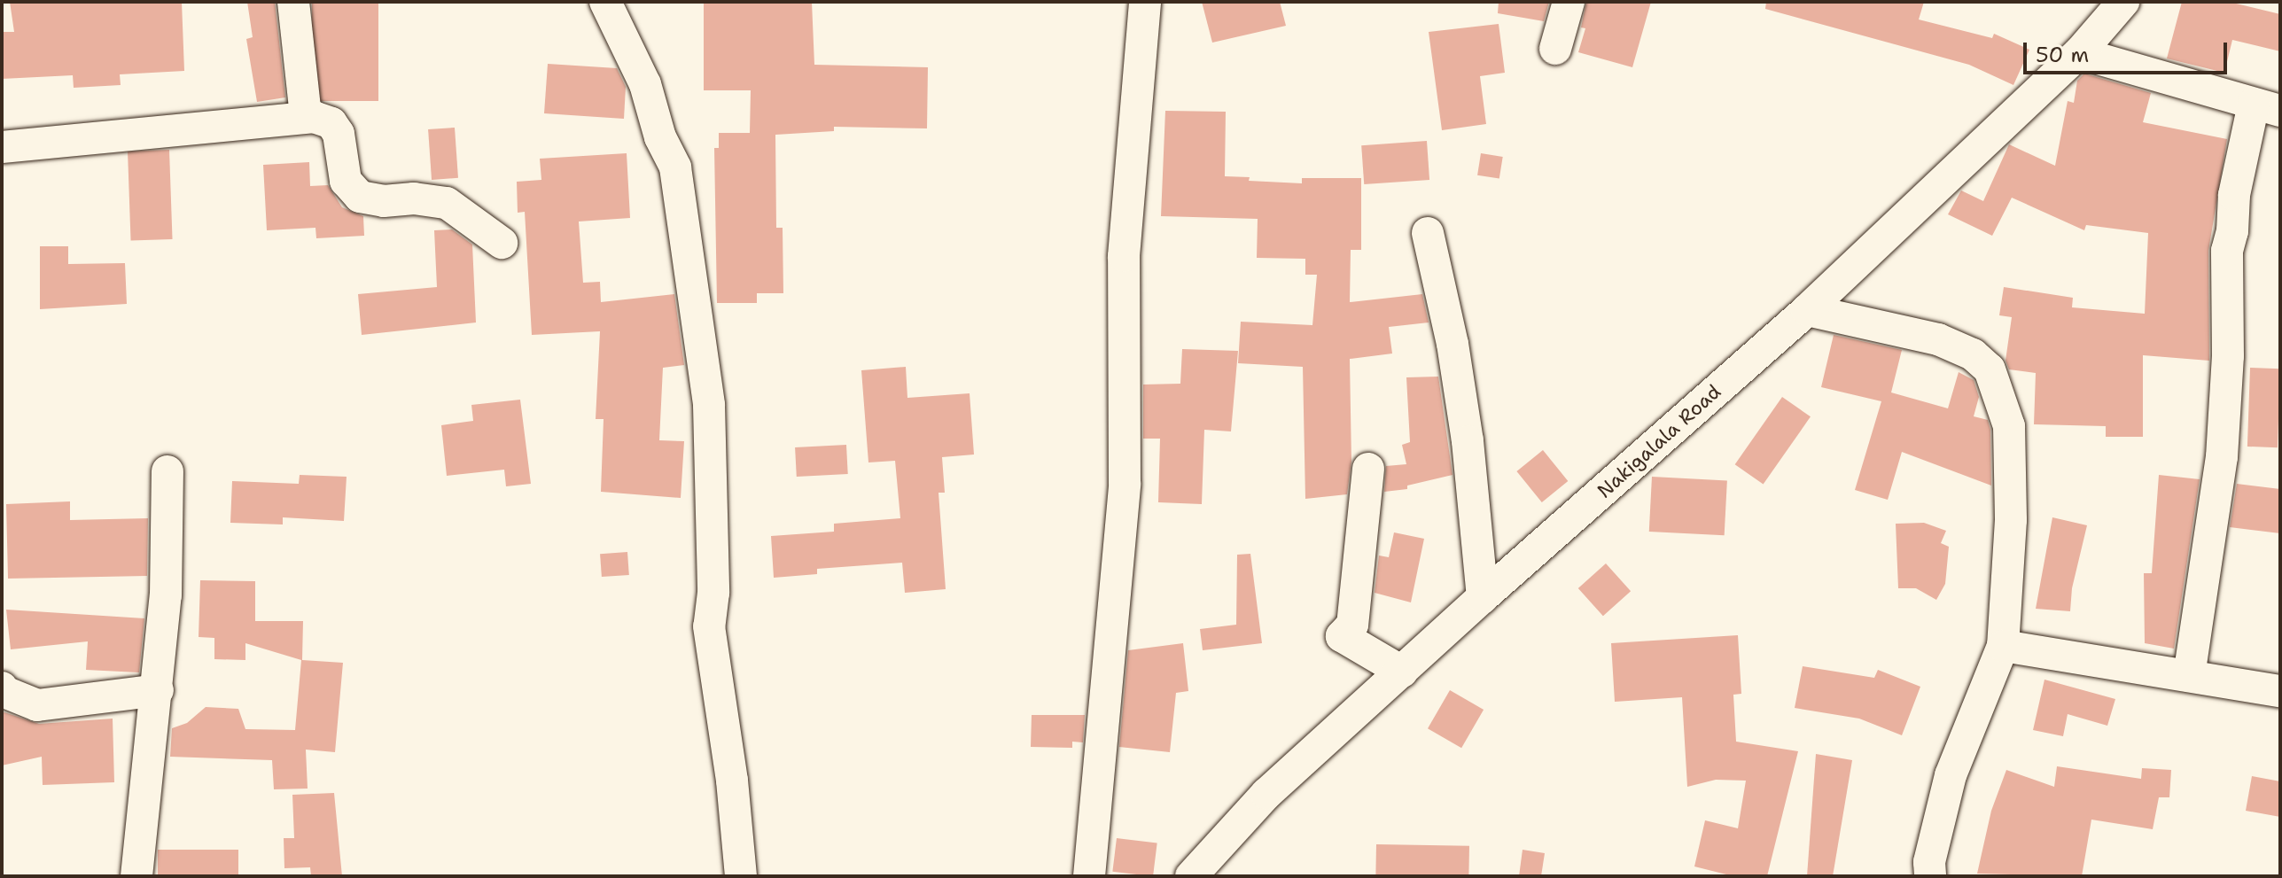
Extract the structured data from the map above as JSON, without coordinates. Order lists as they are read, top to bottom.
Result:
{
  "streets": {
    "street": ["Nakigalala Road"]
  },
  "scale_bar": "50 m"
}
